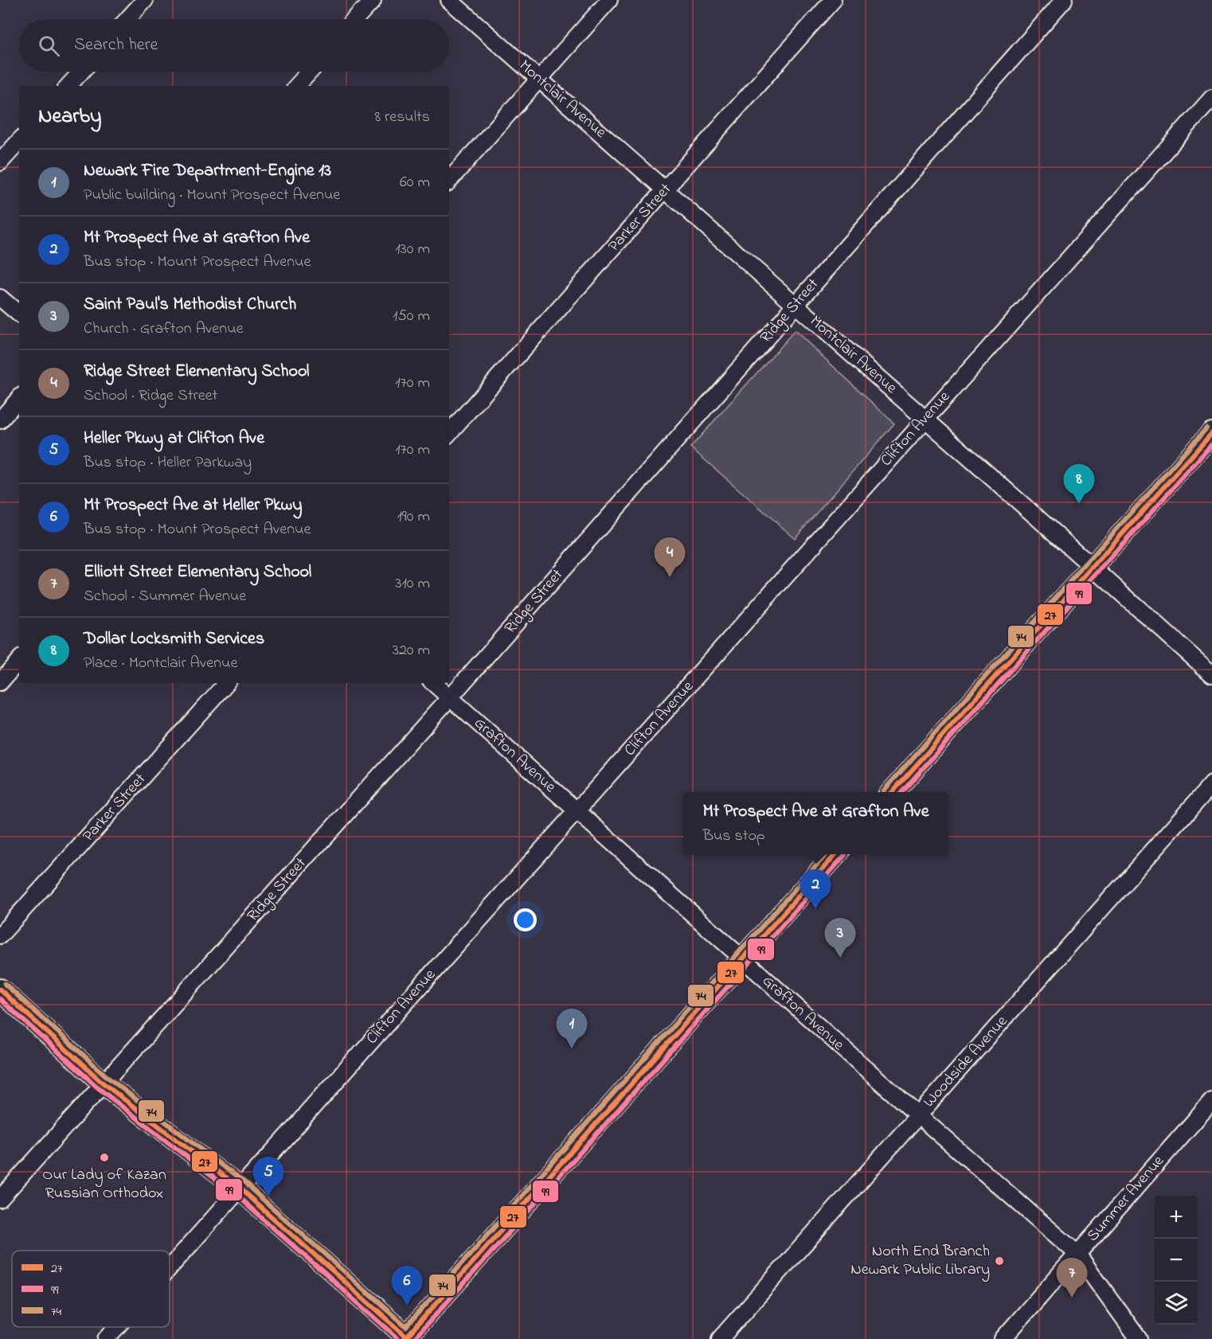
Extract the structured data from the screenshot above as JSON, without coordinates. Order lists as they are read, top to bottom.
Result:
{
  "streets": {
    "street": [
      "Montclair Avenue",
      "Parker Street",
      "Ridge Street",
      "Clifton Avenue",
      "Grafton Avenue",
      "Woodside Avenue",
      "Summer Avenue"
    ]
  },
  "crossings": [
    ["Montclair Avenue", "Parker Street"],
    ["Montclair Avenue", "Ridge Street"],
    ["Montclair Avenue", "Clifton Avenue"],
    ["Ridge Street", "Grafton Avenue"],
    ["Clifton Avenue", "Grafton Avenue"],
    ["Grafton Avenue", "Woodside Avenue"],
    ["Grafton Avenue", "Summer Avenue"]
  ],
  "places": ["Our Lady of Kazan Russian Orthodox", "North End Branch Newark Public Library"],
  "lines": ["transit line 74", "transit line 27", "transit line 99"],
  "legend": ["27", "99", "74"],
  "page": {
    "search": "Search here",
    "heading": ["Nearby", "8 results"],
    "list": [
      {
        "mark": "1",
        "name": "Newark Fire Department-Engine 13",
        "note": "Public building · Mount Prospect Avenue",
        "value": "60 m"
      },
      {
        "mark": "2",
        "name": "Mt Prospect Ave at Grafton Ave",
        "note": "Bus stop · Mount Prospect Avenue",
        "value": "130 m"
      },
      {
        "mark": "3",
        "name": "Saint Paul's Methodist Church",
        "note": "Church · Grafton Avenue",
        "value": "150 m"
      },
      {
        "mark": "4",
        "name": "Ridge Street Elementary School",
        "note": "School · Ridge Street",
        "value": "170 m"
      },
      {
        "mark": "5",
        "name": "Heller Pkwy at Clifton Ave",
        "note": "Bus stop · Heller Parkway",
        "value": "170 m"
      },
      {
        "mark": "6",
        "name": "Mt Prospect Ave at Heller Pkwy",
        "note": "Bus stop · Mount Prospect Avenue",
        "value": "190 m"
      },
      {
        "mark": "7",
        "name": "Elliott Street Elementary School",
        "note": "School · Summer Avenue",
        "value": "310 m"
      },
      {
        "mark": "8",
        "name": "Dollar Locksmith Services",
        "note": "Place · Montclair Avenue",
        "value": "320 m"
      }
    ],
    "pins": [
      "8",
      "4",
      "2",
      "3",
      "1",
      "5",
      "7",
      "6"
    ],
    "popup": ["Mt Prospect Ave at Grafton Ave", "Bus stop"],
    "map_buttons": ["+", "−"]
  }
}
